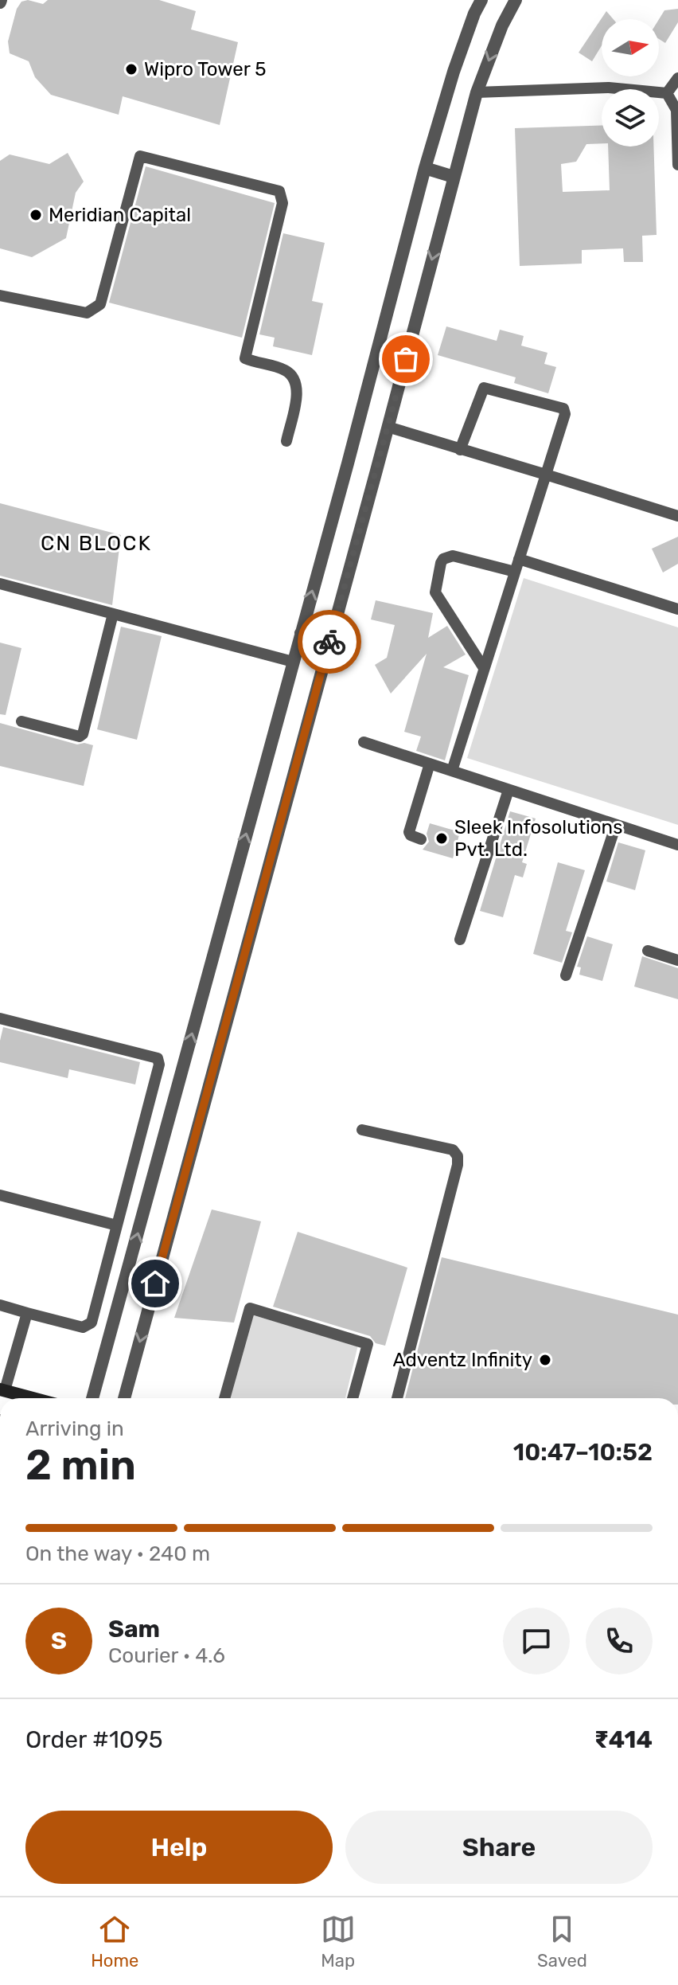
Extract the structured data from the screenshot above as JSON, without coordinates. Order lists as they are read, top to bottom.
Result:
{
  "districts": ["CN BLOCK"],
  "places": [
    "Wipro Tower 5",
    "Meridian Capital",
    "Sleek Infosolutions Pvt. Ltd.",
    "Adventz Infinity"
  ],
  "north": "right",
  "page": {
    "heading": ["2 min", "Arriving in", "10:47–10:52"],
    "panel": [
      "Sam",
      "Courier · 4.6",
      "Order #1095",
      "₹414"
    ],
    "bar": "On the way · 240 m",
    "round": "S",
    "buttons": ["Help", "Share"],
    "tabs": ["Home", "Map", "Saved"]
  }
}
